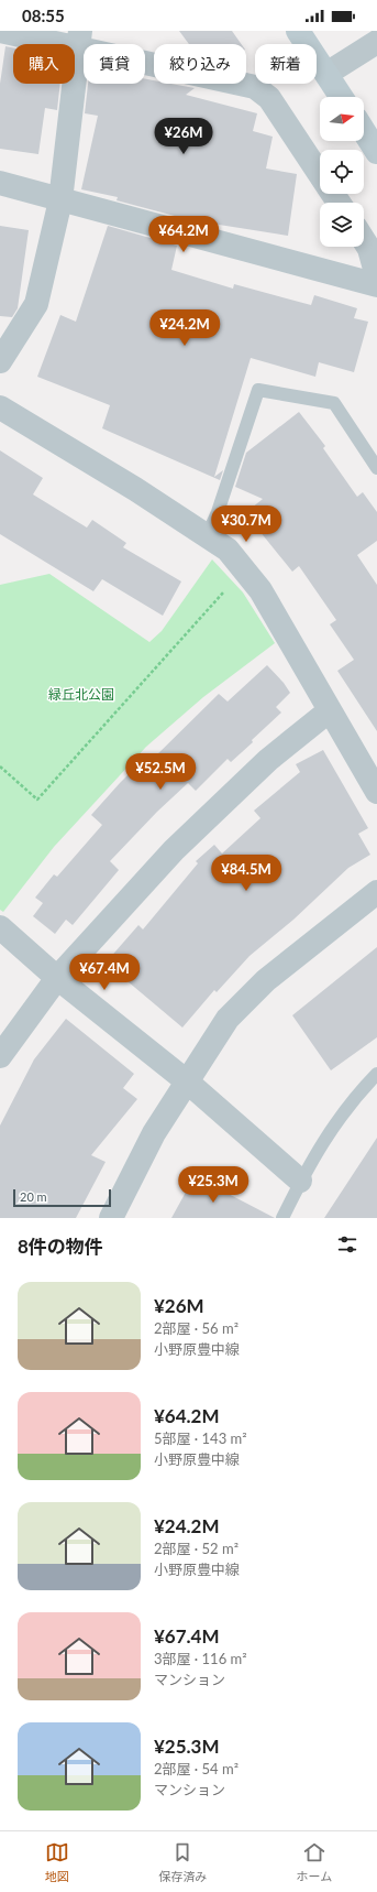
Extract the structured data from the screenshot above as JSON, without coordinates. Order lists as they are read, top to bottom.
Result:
{
  "parks": ["緑丘北公園"],
  "scale_bar": "20 m",
  "north": "right",
  "page": {
    "status": "08:55",
    "chip": [
      "購入",
      "賃貸",
      "絞り込み",
      "新着"
    ],
    "price": [
      "¥26M",
      "¥64.2M",
      "¥24.2M",
      "¥30.7M",
      "¥52.5M",
      "¥84.5M",
      "¥67.4M",
      "¥25.3M"
    ],
    "scale": "20 m",
    "heading": "8件の物件",
    "list": [
      {
        "name": "¥26M",
        "note": "2部屋 · 56 m² · 小野原豊中線"
      },
      {
        "name": "¥64.2M",
        "note": "5部屋 · 143 m² · 小野原豊中線"
      },
      {
        "name": "¥24.2M",
        "note": "2部屋 · 52 m² · 小野原豊中線"
      },
      {
        "name": "¥67.4M",
        "note": "3部屋 · 116 m² · マンション"
      },
      {
        "name": "¥25.3M",
        "note": "2部屋 · 54 m² · マンション"
      }
    ],
    "tabs": ["地図", "保存済み", "ホーム"]
  }
}
